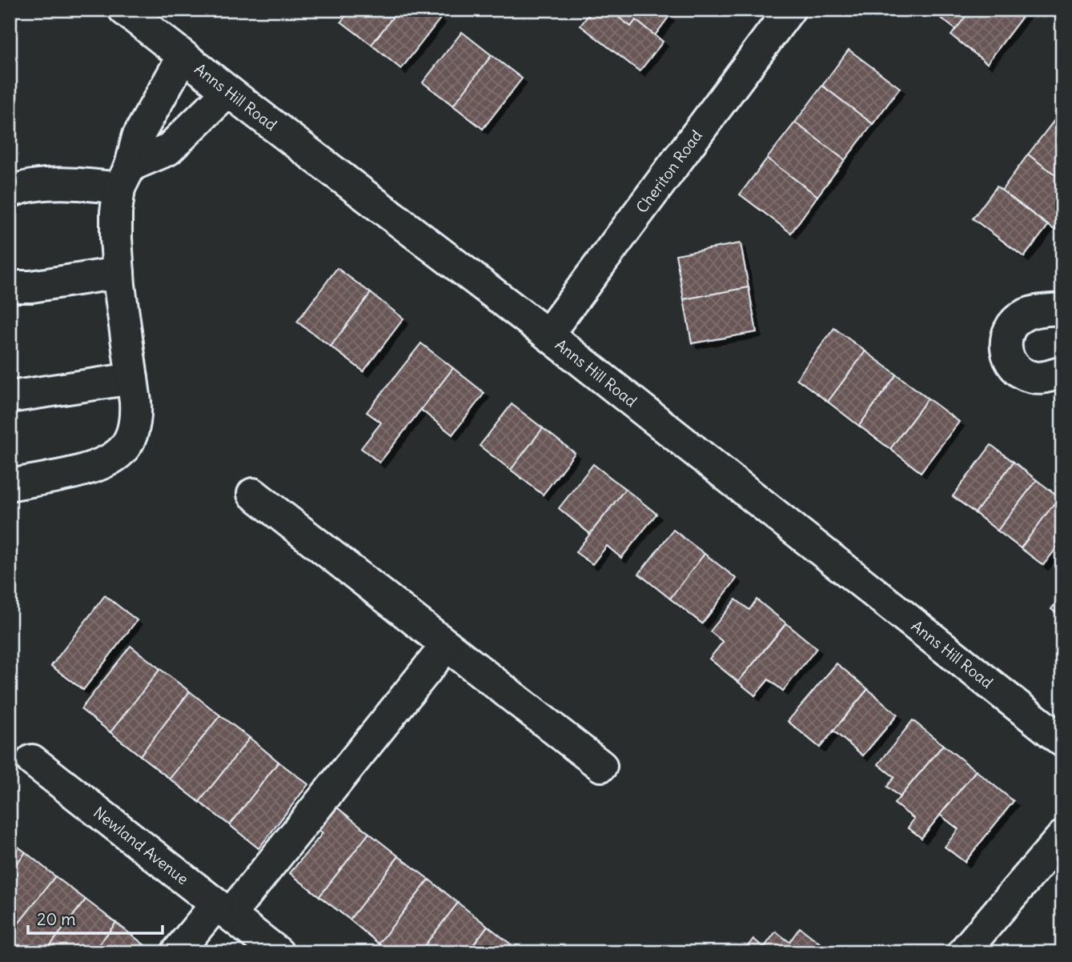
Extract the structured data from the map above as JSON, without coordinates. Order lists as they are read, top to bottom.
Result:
{
  "streets": {
    "street": ["Anns Hill Road", "Cheriton Road", "Newland Avenue"]
  },
  "crossings": [
    ["Anns Hill Road", "Cheriton Road"]
  ],
  "scale_bar": "20 m"
}
